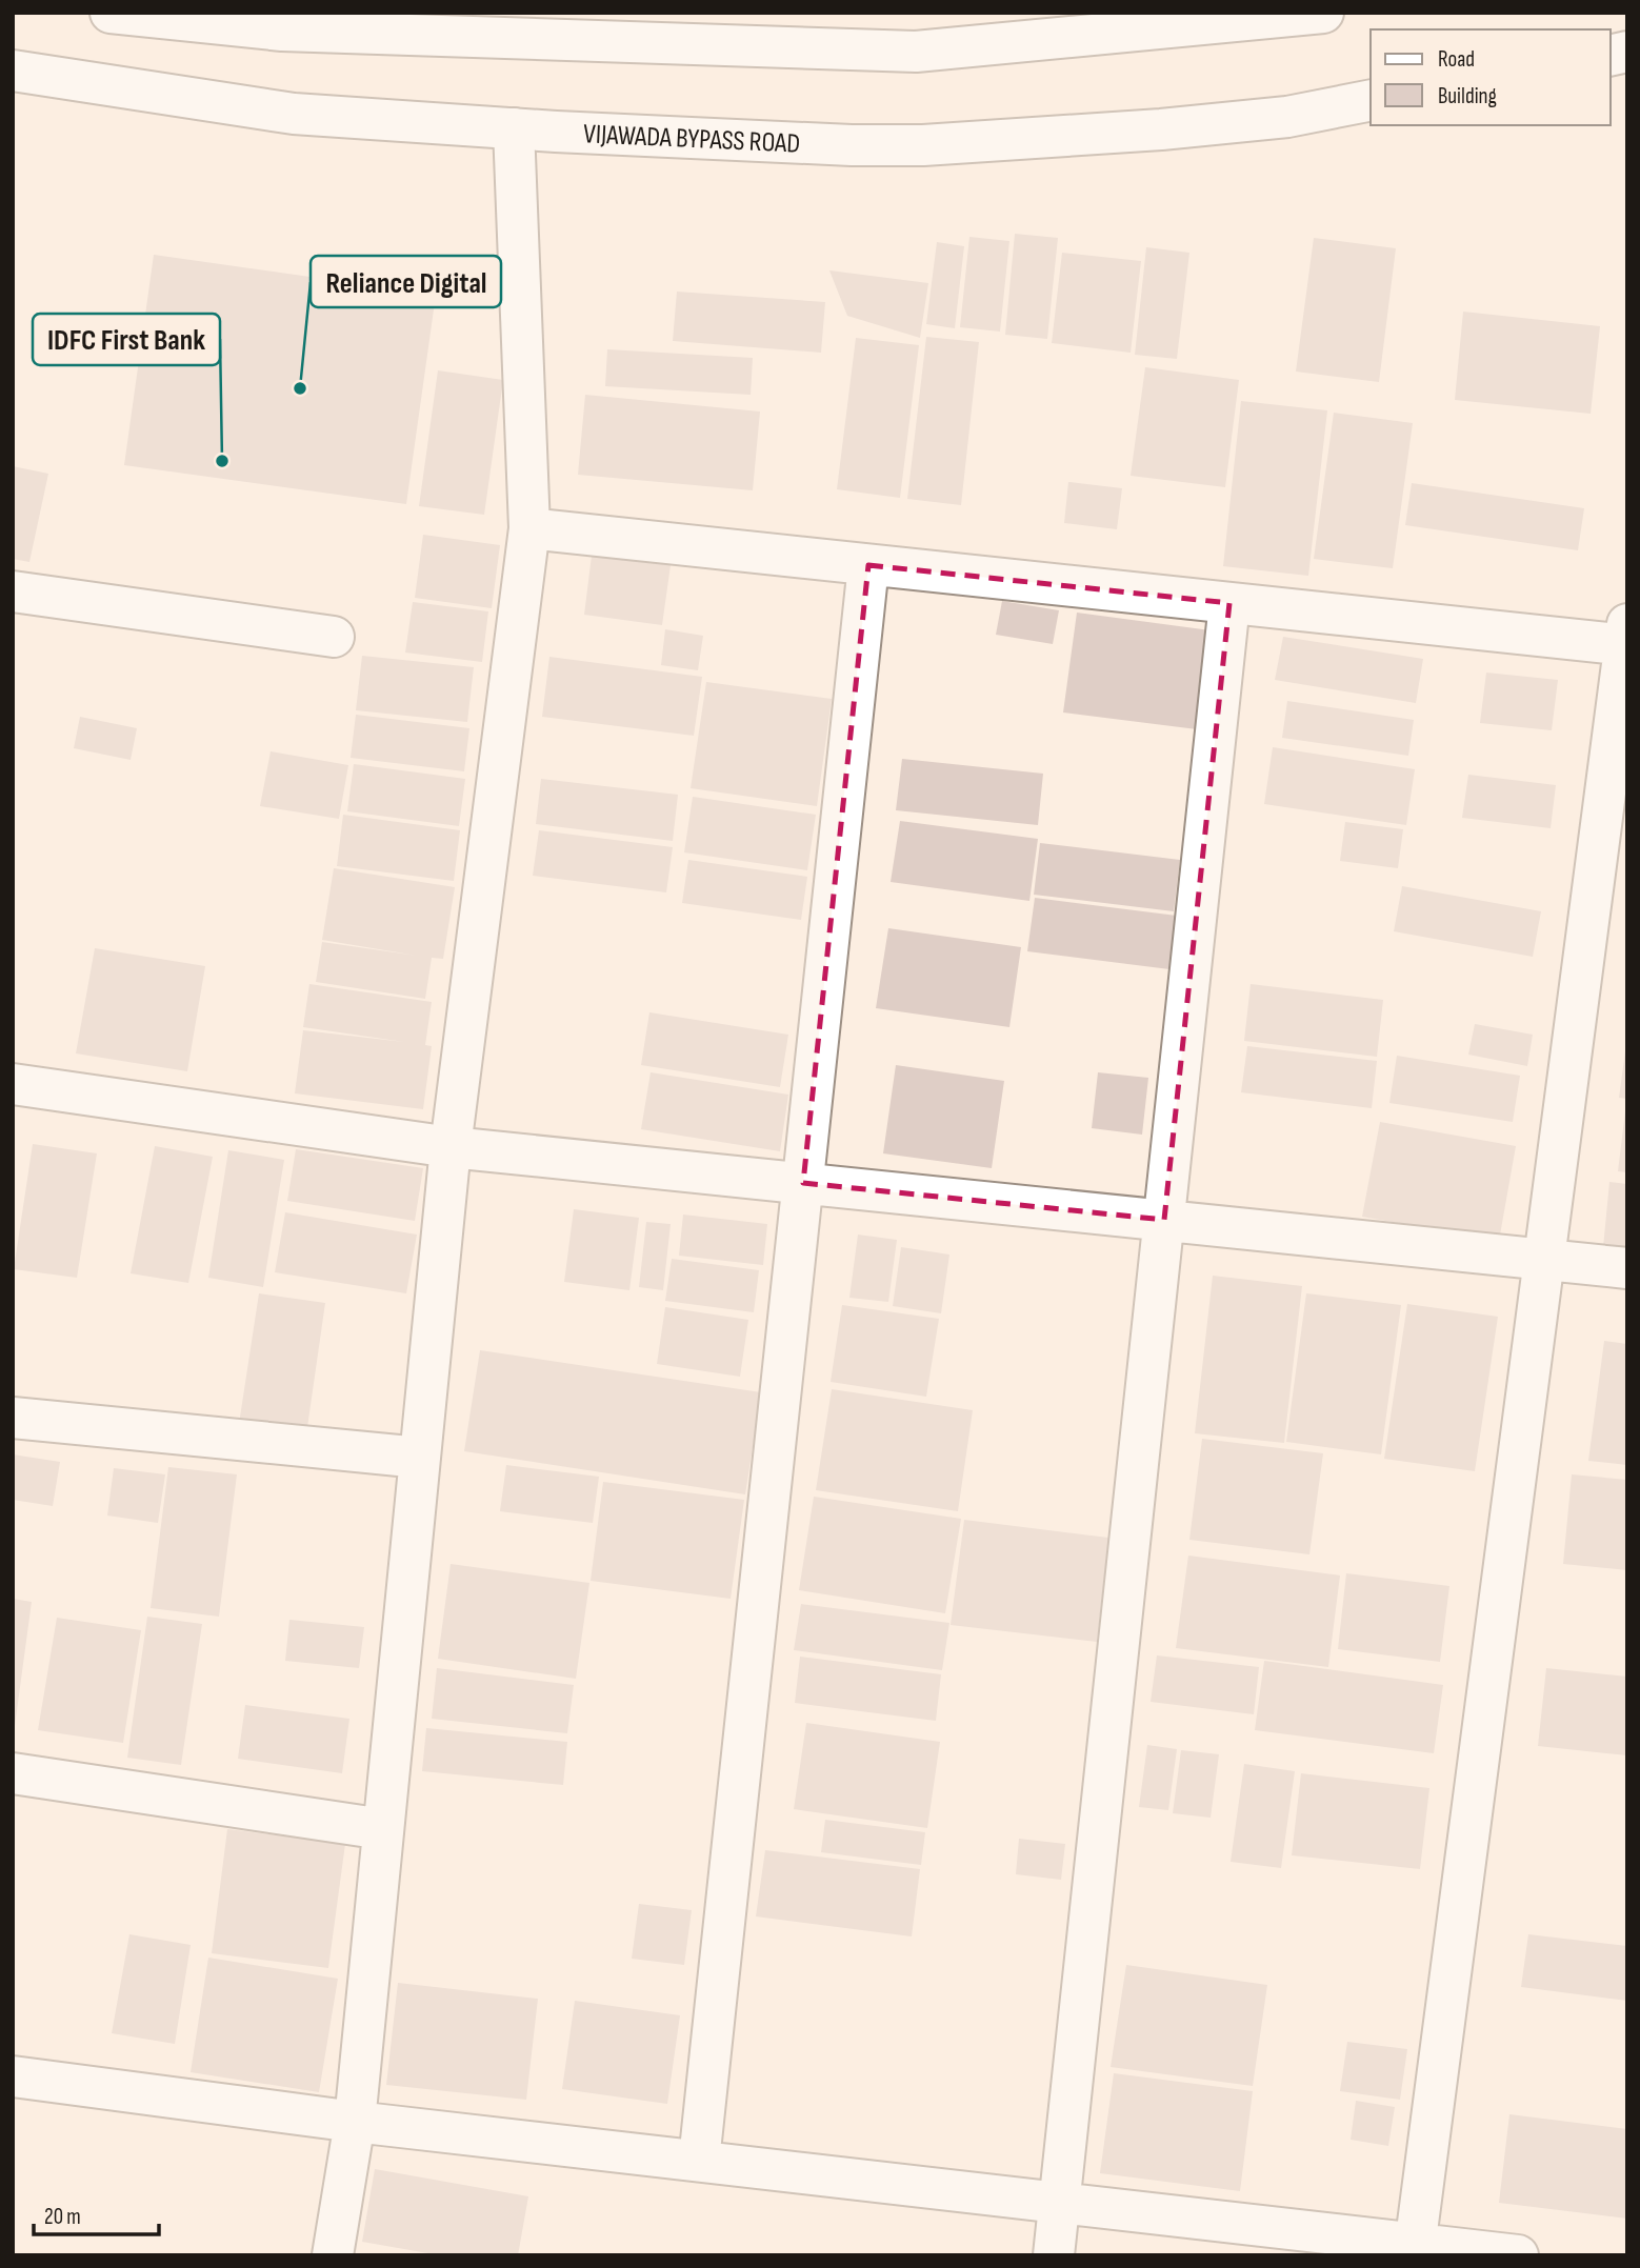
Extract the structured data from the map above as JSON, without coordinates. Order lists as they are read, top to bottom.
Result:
{
  "streets": {
    "street": ["VIJAWADA BYPASS ROAD"]
  },
  "places": ["Reliance Digital", "IDFC First Bank"],
  "legend": ["Road", "Building"],
  "scale_bar": "20 m"
}
